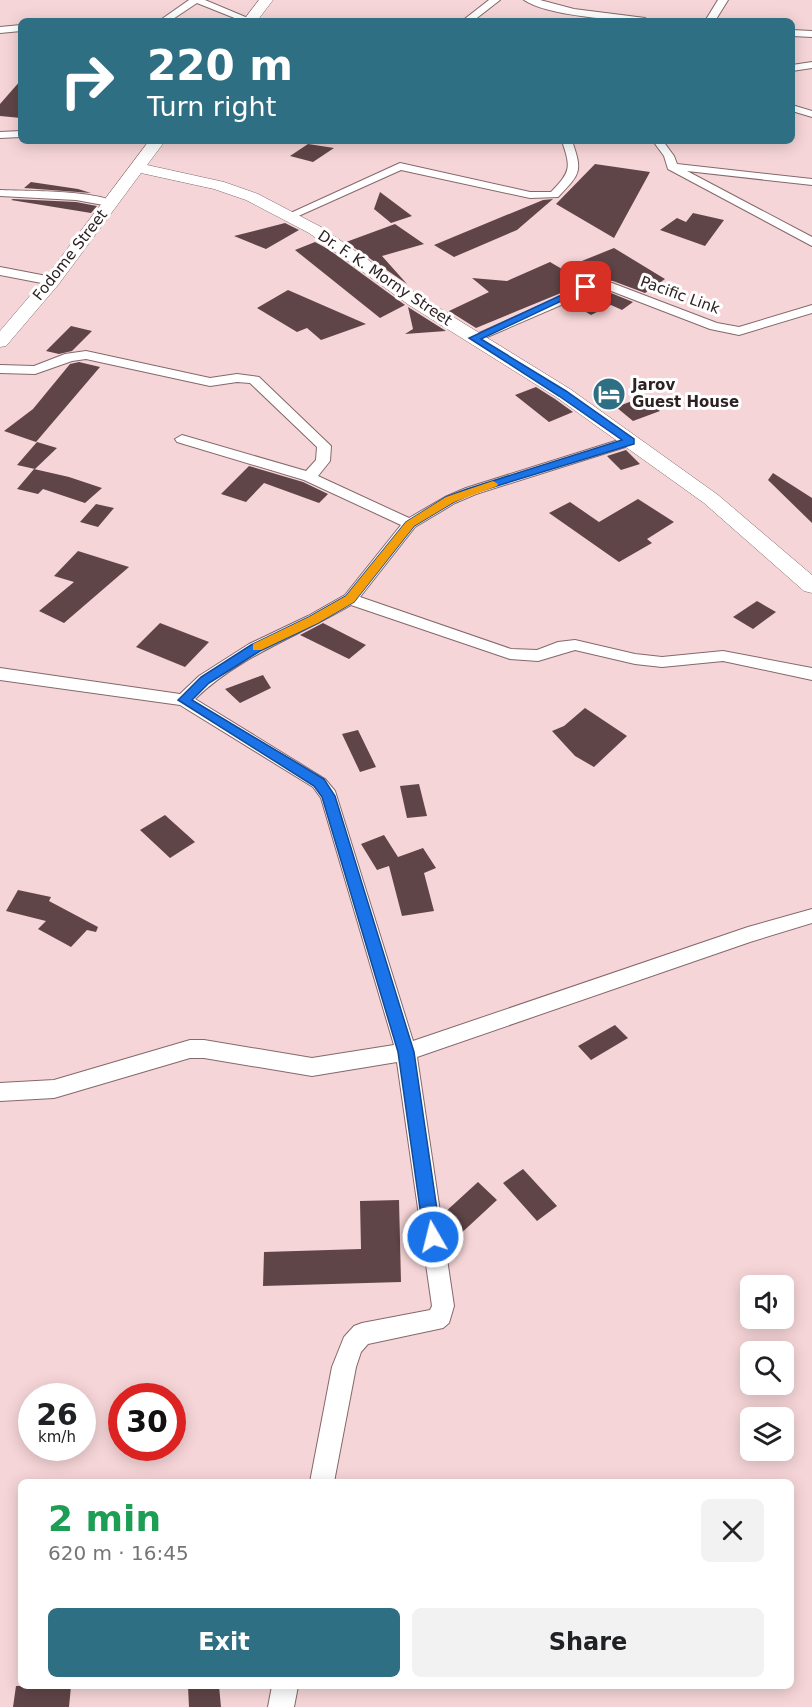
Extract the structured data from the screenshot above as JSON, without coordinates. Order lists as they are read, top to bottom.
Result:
{
  "streets": {
    "street": ["Fodome Street", "Dr. F. K. Morny Street", "Pacific Link"]
  },
  "crossings": [
    ["Fodome Street", "Dr. F. K. Morny Street"],
    ["Dr. F. K. Morny Street", "Pacific Link"]
  ],
  "places": {
    "hotel": ["Jarov Guest House"]
  },
  "page": {
    "turn": ["220 m", "Turn right"],
    "speed": "26 km/h",
    "limit": "30",
    "heading": ["2 min", "620 m · 16:45"],
    "buttons": ["Exit", "Share"]
  }
}
